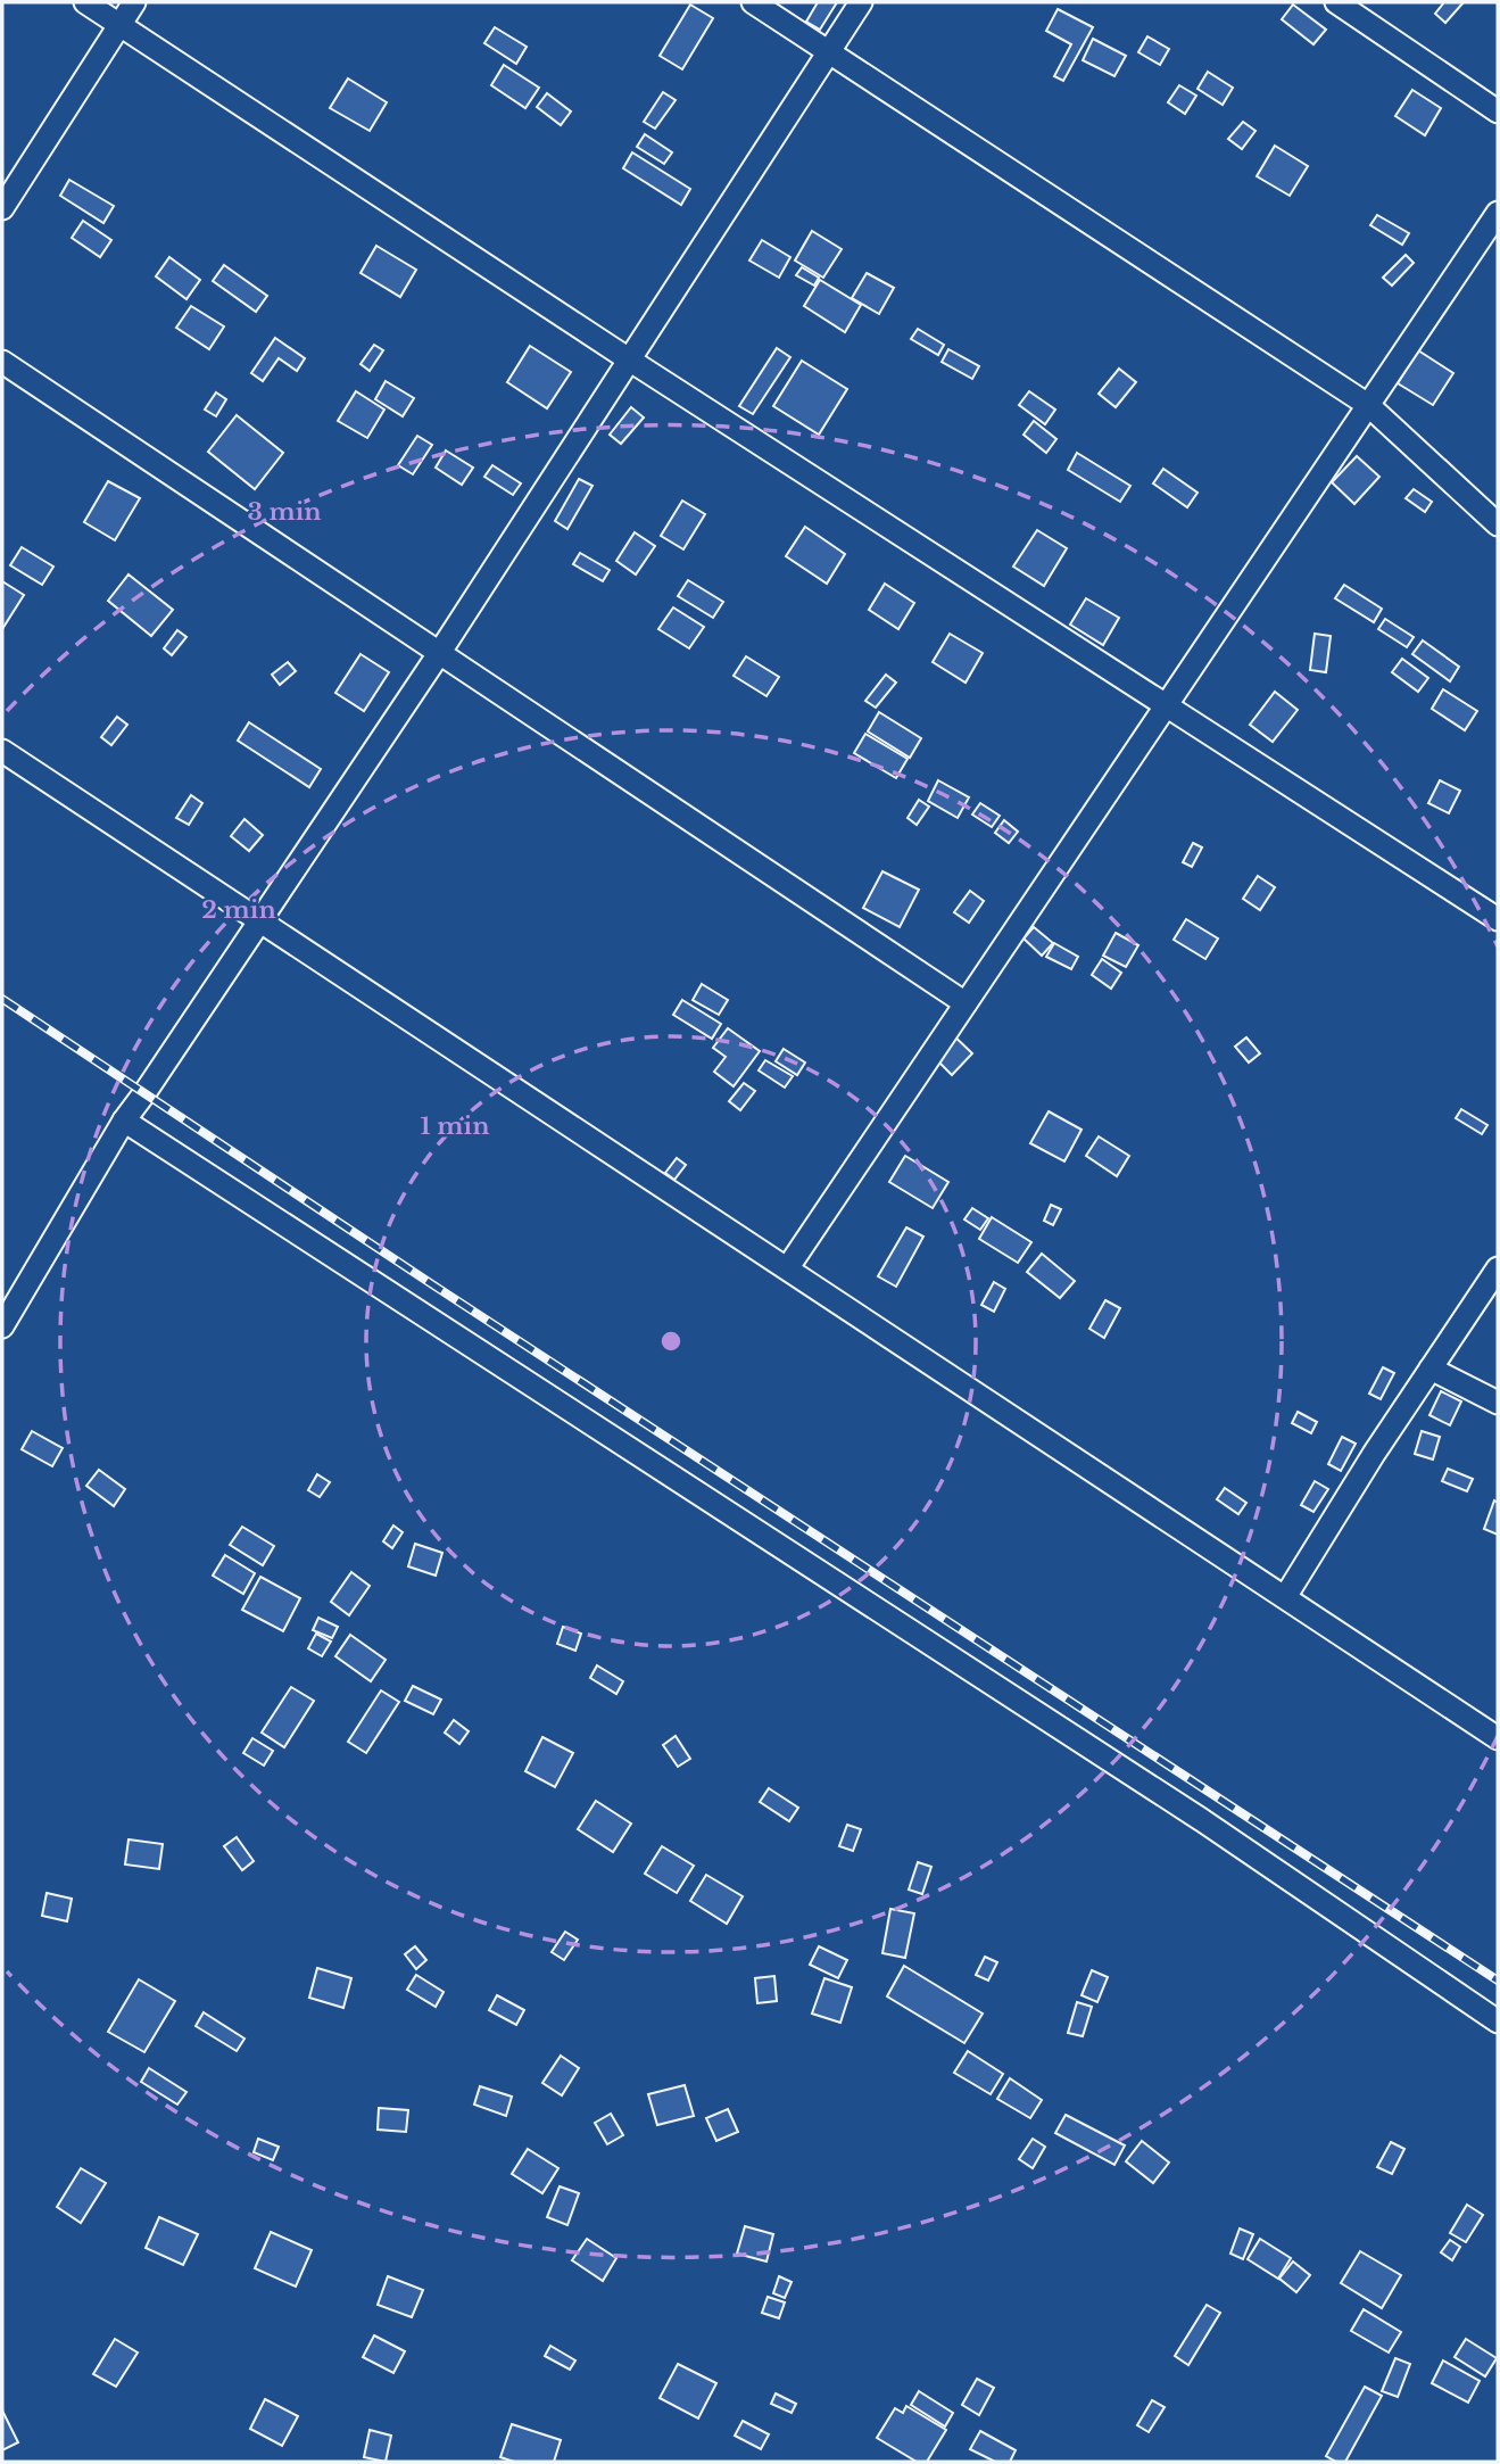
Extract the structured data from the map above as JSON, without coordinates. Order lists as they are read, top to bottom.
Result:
{
  "rings": ["3 min", "2 min", "1 min"]
}
